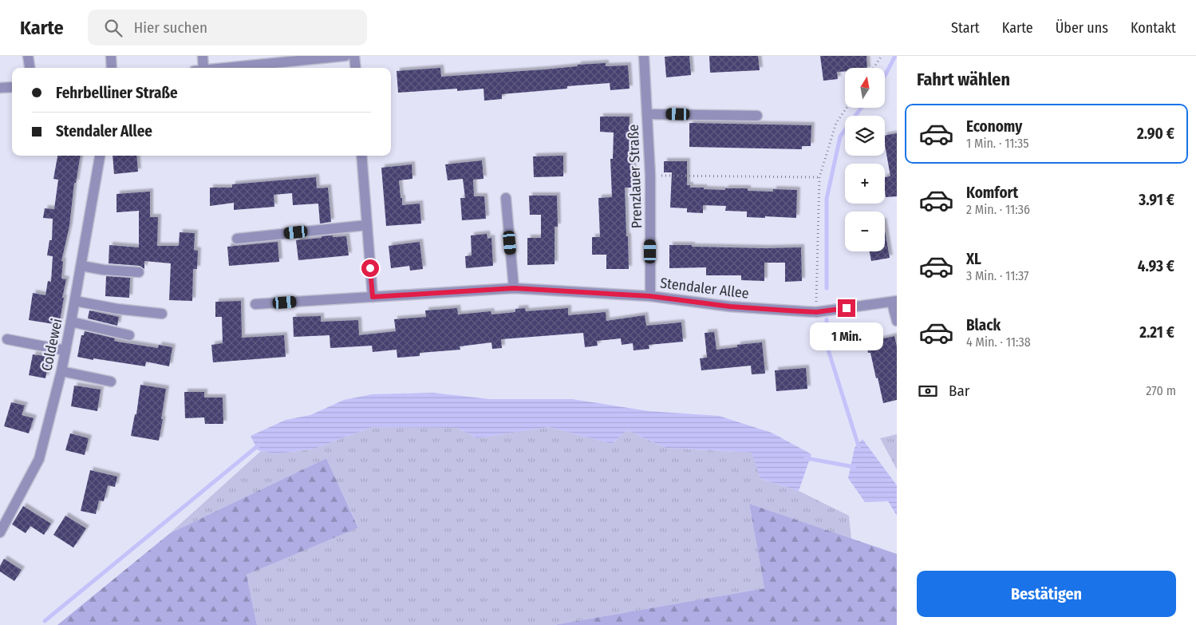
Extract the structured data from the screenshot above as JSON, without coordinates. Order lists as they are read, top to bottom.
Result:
{
  "streets": {
    "street": ["Prenzlauer Straße", "Stendaler Allee", "Coldewei"]
  },
  "crossings": [
    ["Prenzlauer Straße", "Stendaler Allee"]
  ],
  "north": "top",
  "page": {
    "header": "Karte",
    "search": "Hier suchen",
    "nav": [
      "Start",
      "Karte",
      "Über uns",
      "Kontakt"
    ],
    "heading": "Fahrt wählen",
    "map_buttons": ["+", "−"],
    "banner": ["Fehrbelliner Straße", "Stendaler Allee"],
    "list": [
      {
        "name": "Economy",
        "note": "1 Min. · 11:35",
        "value": "2.90 €"
      },
      {
        "name": "Komfort",
        "note": "2 Min. · 11:36",
        "value": "3.91 €"
      },
      {
        "name": "XL",
        "note": "3 Min. · 11:37",
        "value": "4.93 €"
      },
      {
        "name": "Black",
        "note": "4 Min. · 11:38",
        "value": "2.21 €"
      }
    ],
    "bubble": "1 Min.",
    "pay": ["Bar", "270 m"],
    "buttons": "Bestätigen"
  }
}
